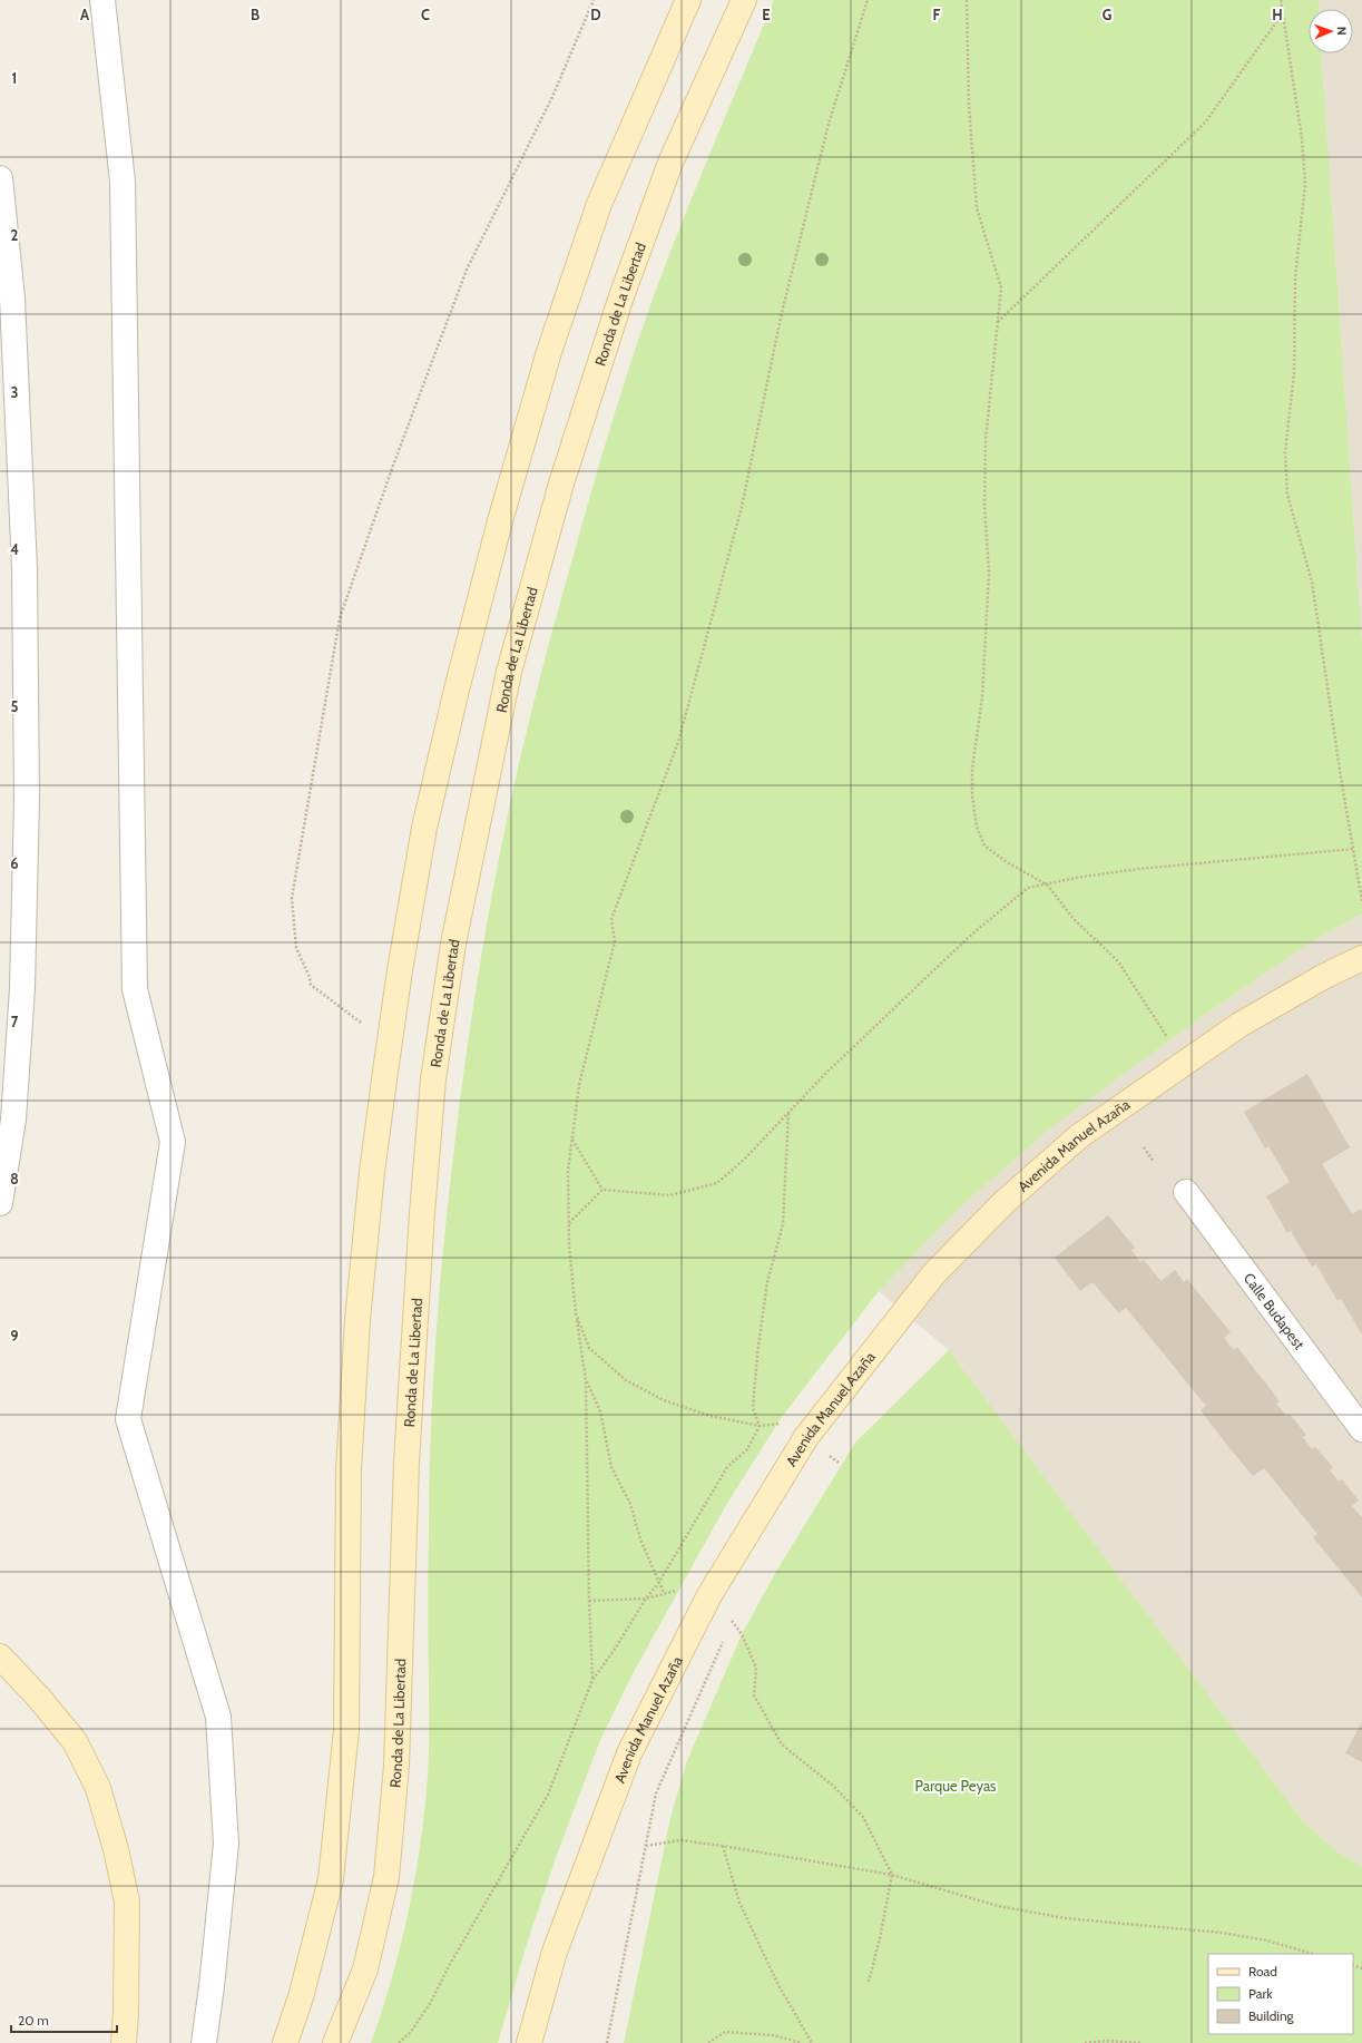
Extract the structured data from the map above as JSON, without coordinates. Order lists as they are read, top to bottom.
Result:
{
  "streets": {
    "main road": ["Ronda de La Libertad", "Avenida Manuel Azaña"],
    "street": ["Calle Budapest"]
  },
  "parks": ["Parque Peyas"],
  "legend": ["Road", "Park", "Building"],
  "scale_bar": "20 m",
  "north": "right",
  "grid": {
    "columns": [
      "A",
      "B",
      "C",
      "D",
      "E",
      "F",
      "G",
      "H"
    ],
    "rows": [
      "1",
      "2",
      "3",
      "4",
      "5",
      "6",
      "7",
      "8",
      "9"
    ]
  }
}
